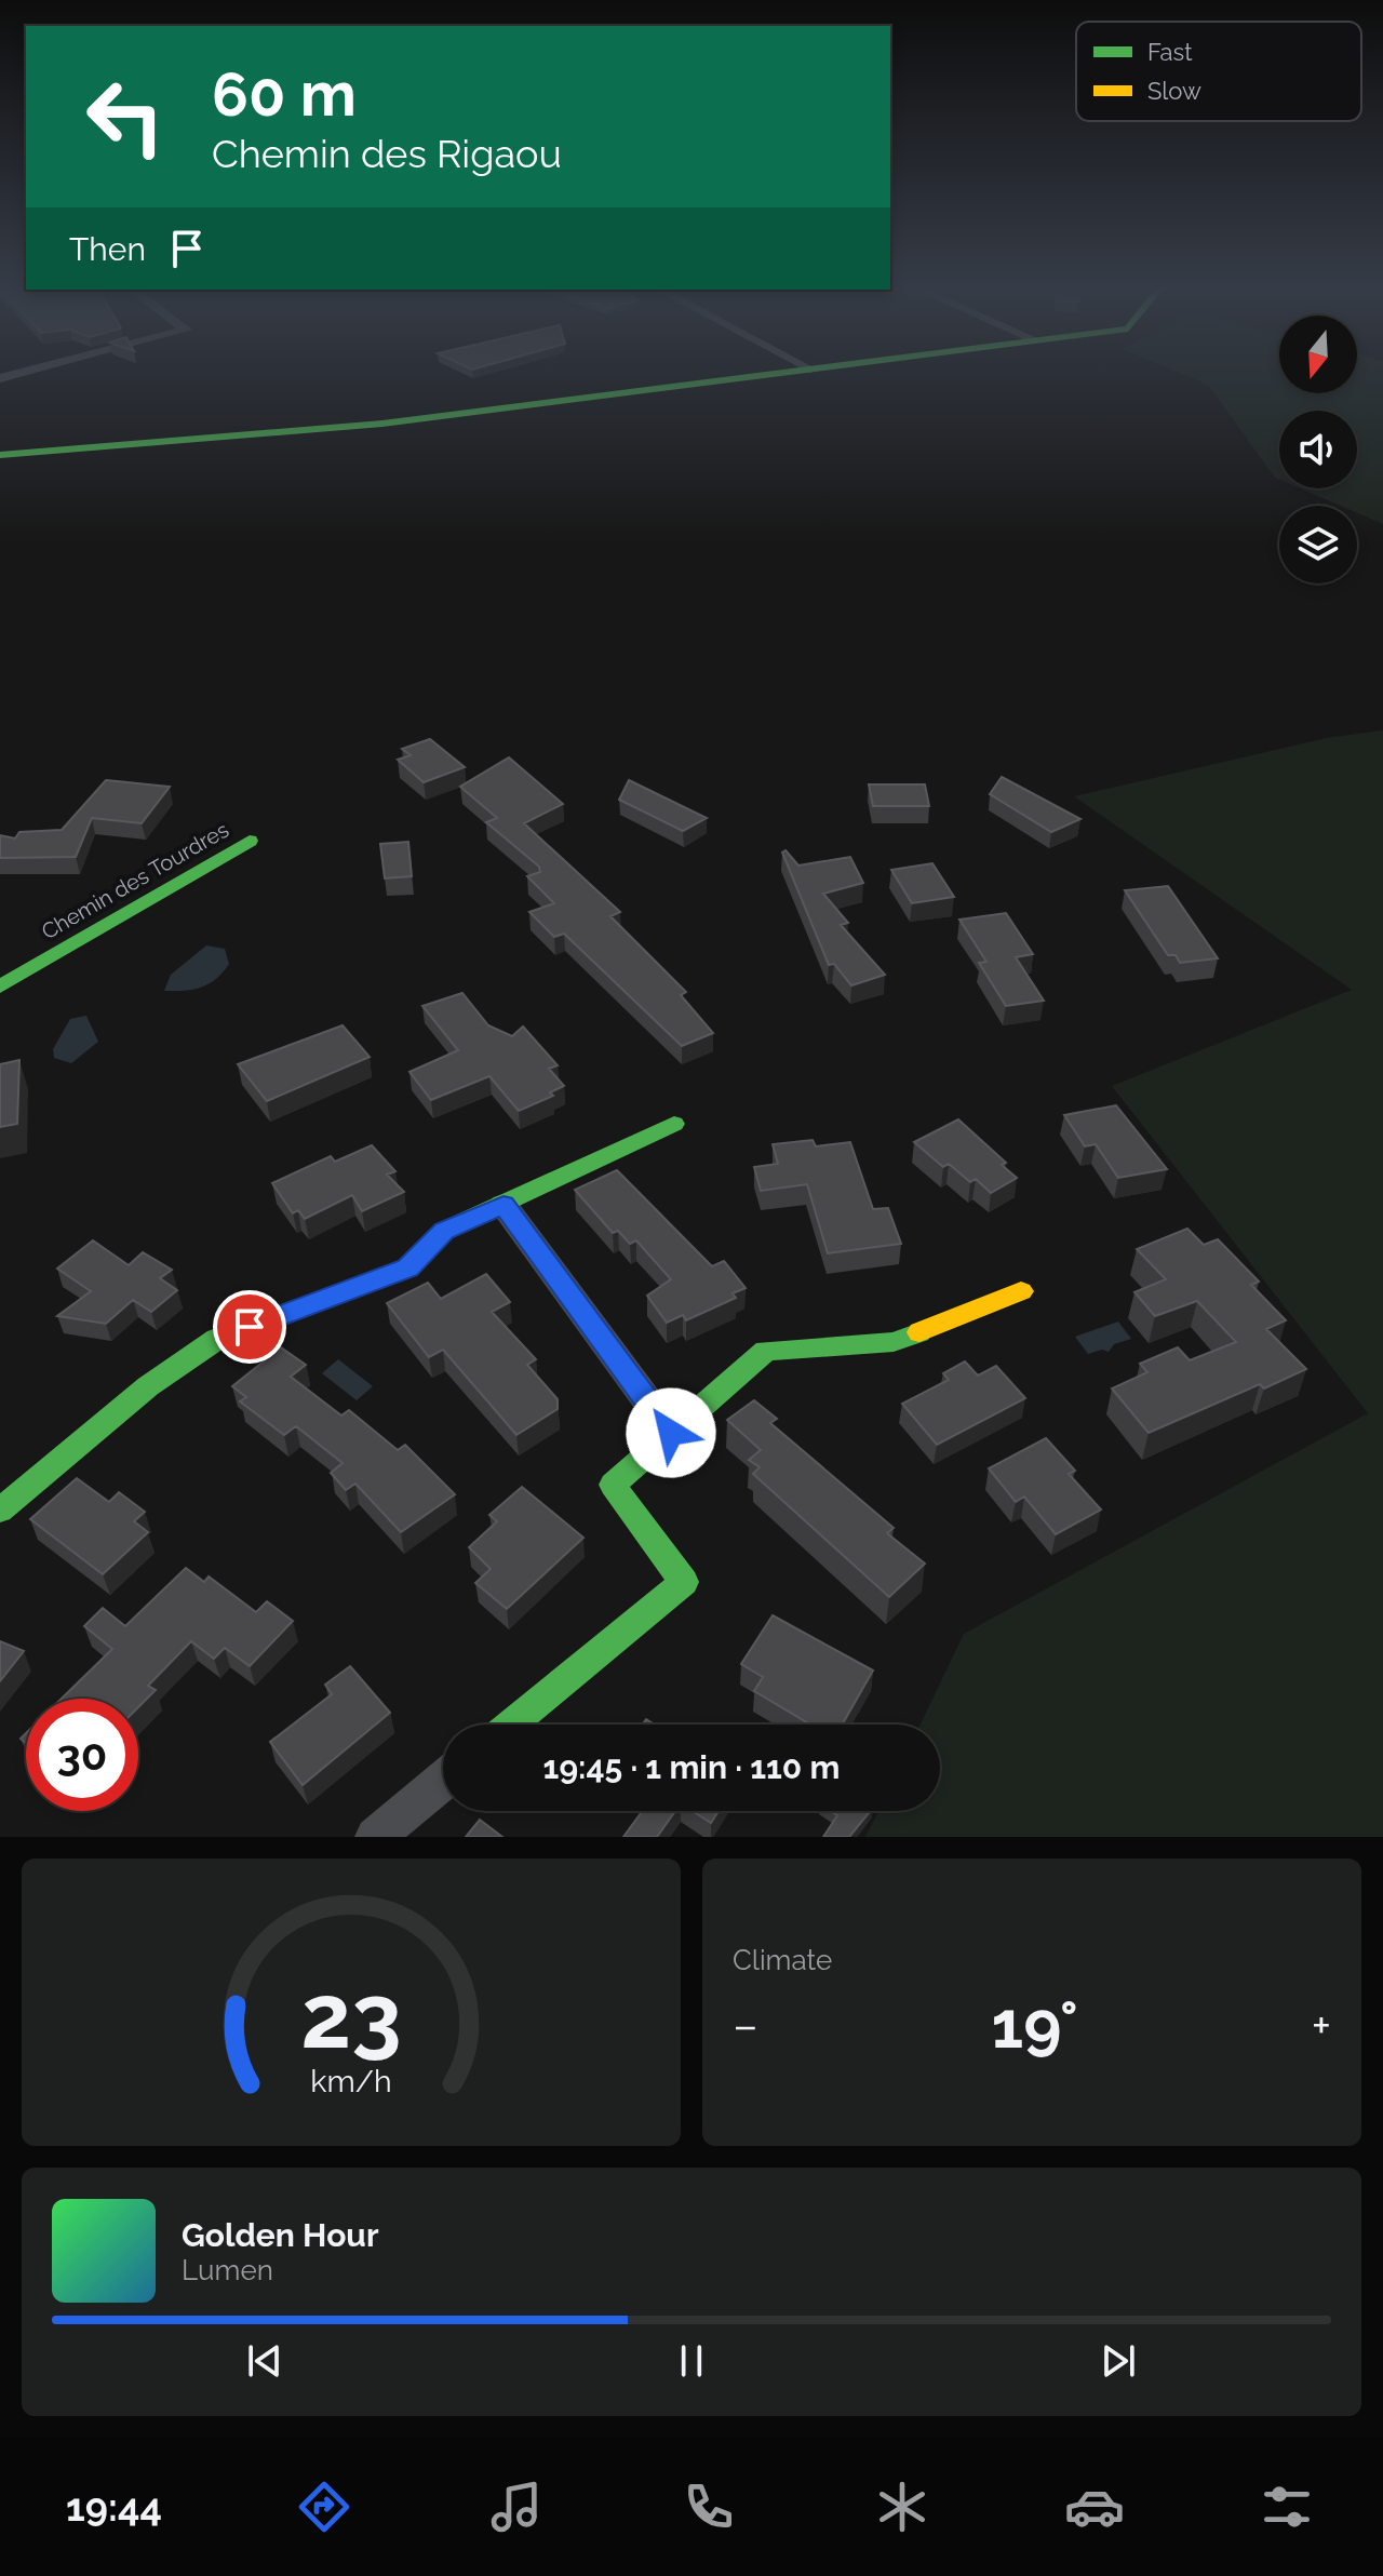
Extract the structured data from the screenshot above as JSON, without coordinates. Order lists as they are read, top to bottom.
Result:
{
  "streets": {
    "street": ["Chemin des Tourdres"]
  },
  "legend": ["Fast", "Slow"],
  "north": "bottom",
  "page": {
    "turn": ["60 m", "Chemin des Rigaou"],
    "then": "Then",
    "limit": "30",
    "trip": "19:45 · 1 min · 110 m",
    "tile": "Climate",
    "heat": ["−", "19°", "+"],
    "song": ["Golden Hour", "Lumen"],
    "tabs": "19:44",
    "gauge": ["23", "km/h"]
  }
}
